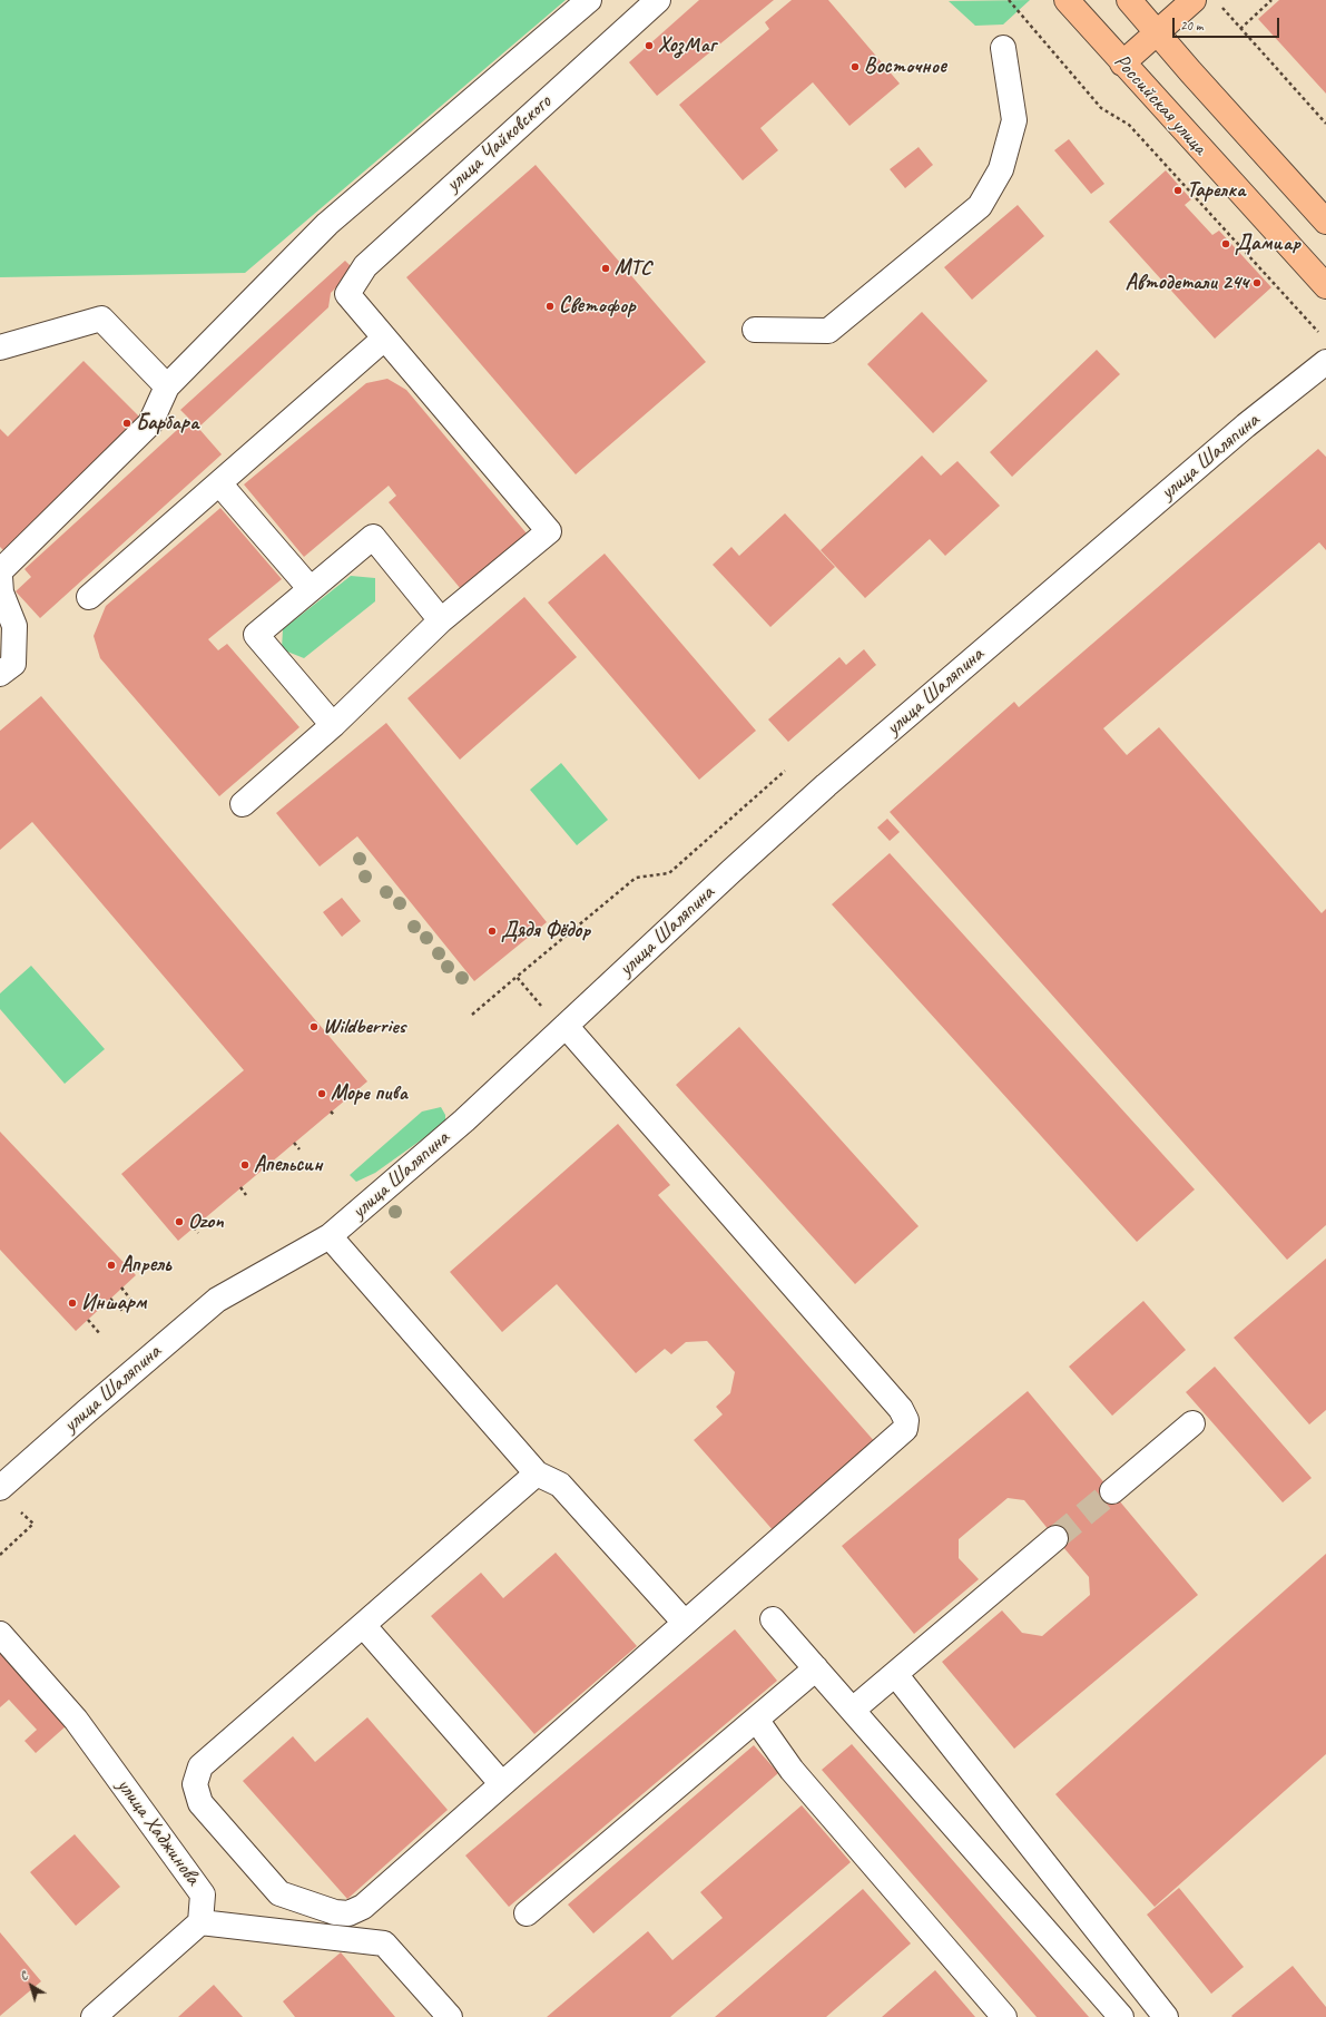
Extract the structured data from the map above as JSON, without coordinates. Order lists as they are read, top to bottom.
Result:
{
  "streets": {
    "main road": ["Российская улица"],
    "street": ["улица Чайковского", "улица Шаляпина", "улица Хаджинова"]
  },
  "places": [
    "ХозМаг",
    "Восточное",
    "Тарелка",
    "Дамиар",
    "МТС",
    "Автодетали 24ч",
    "Светофор",
    "Барбара",
    "Дядя Фёдор",
    "Wildberries",
    "Море пива",
    "Апельсин",
    "Ozon",
    "Апрель",
    "Иншарм"
  ],
  "scale_bar": "20 m",
  "north": "top left"
}
